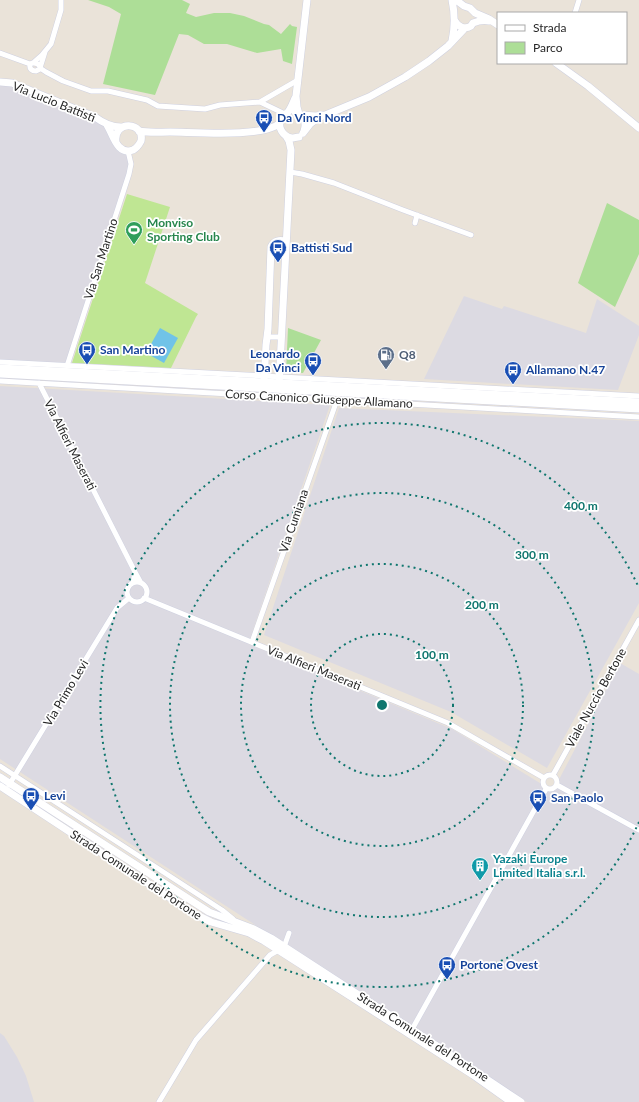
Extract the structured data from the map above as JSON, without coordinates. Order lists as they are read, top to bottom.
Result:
{
  "streets": {
    "street": [
      "Via Lucio Battisti",
      "Via San Martino",
      "Corso Canonico Giuseppe Allamano",
      "Via Alfieri Maserati",
      "Via Cumiana",
      "Via Primo Levi",
      "Viale Nuccio Bertone",
      "Strada Comunale del Portone"
    ]
  },
  "crossings": [
    ["Via Lucio Battisti", "Via San Martino"],
    ["Via San Martino", "Corso Canonico Giuseppe Allamano"],
    ["Corso Canonico Giuseppe Allamano", "Via Alfieri Maserati"],
    ["Corso Canonico Giuseppe Allamano", "Via Cumiana"],
    ["Via Alfieri Maserati", "Via Cumiana"],
    ["Via Alfieri Maserati", "Via Primo Levi"],
    ["Via Alfieri Maserati", "Viale Nuccio Bertone"],
    ["Via Primo Levi", "Strada Comunale del Portone"]
  ],
  "places": {
    "bus stop": [
      "Da Vinci Nord",
      "Battisti Sud",
      "San Martino",
      "Leonardo Da Vinci",
      "Allamano N.47",
      "Levi",
      "San Paolo",
      "Portone Ovest"
    ],
    "sports": ["Monviso Sporting Club"],
    "fuel station": ["Q8"],
    "building": ["Yazaki Europe Limited Italia s.r.l."]
  },
  "legend": ["Strada", "Parco"],
  "rings": [
    "400 m",
    "300 m",
    "200 m",
    "100 m"
  ]
}
